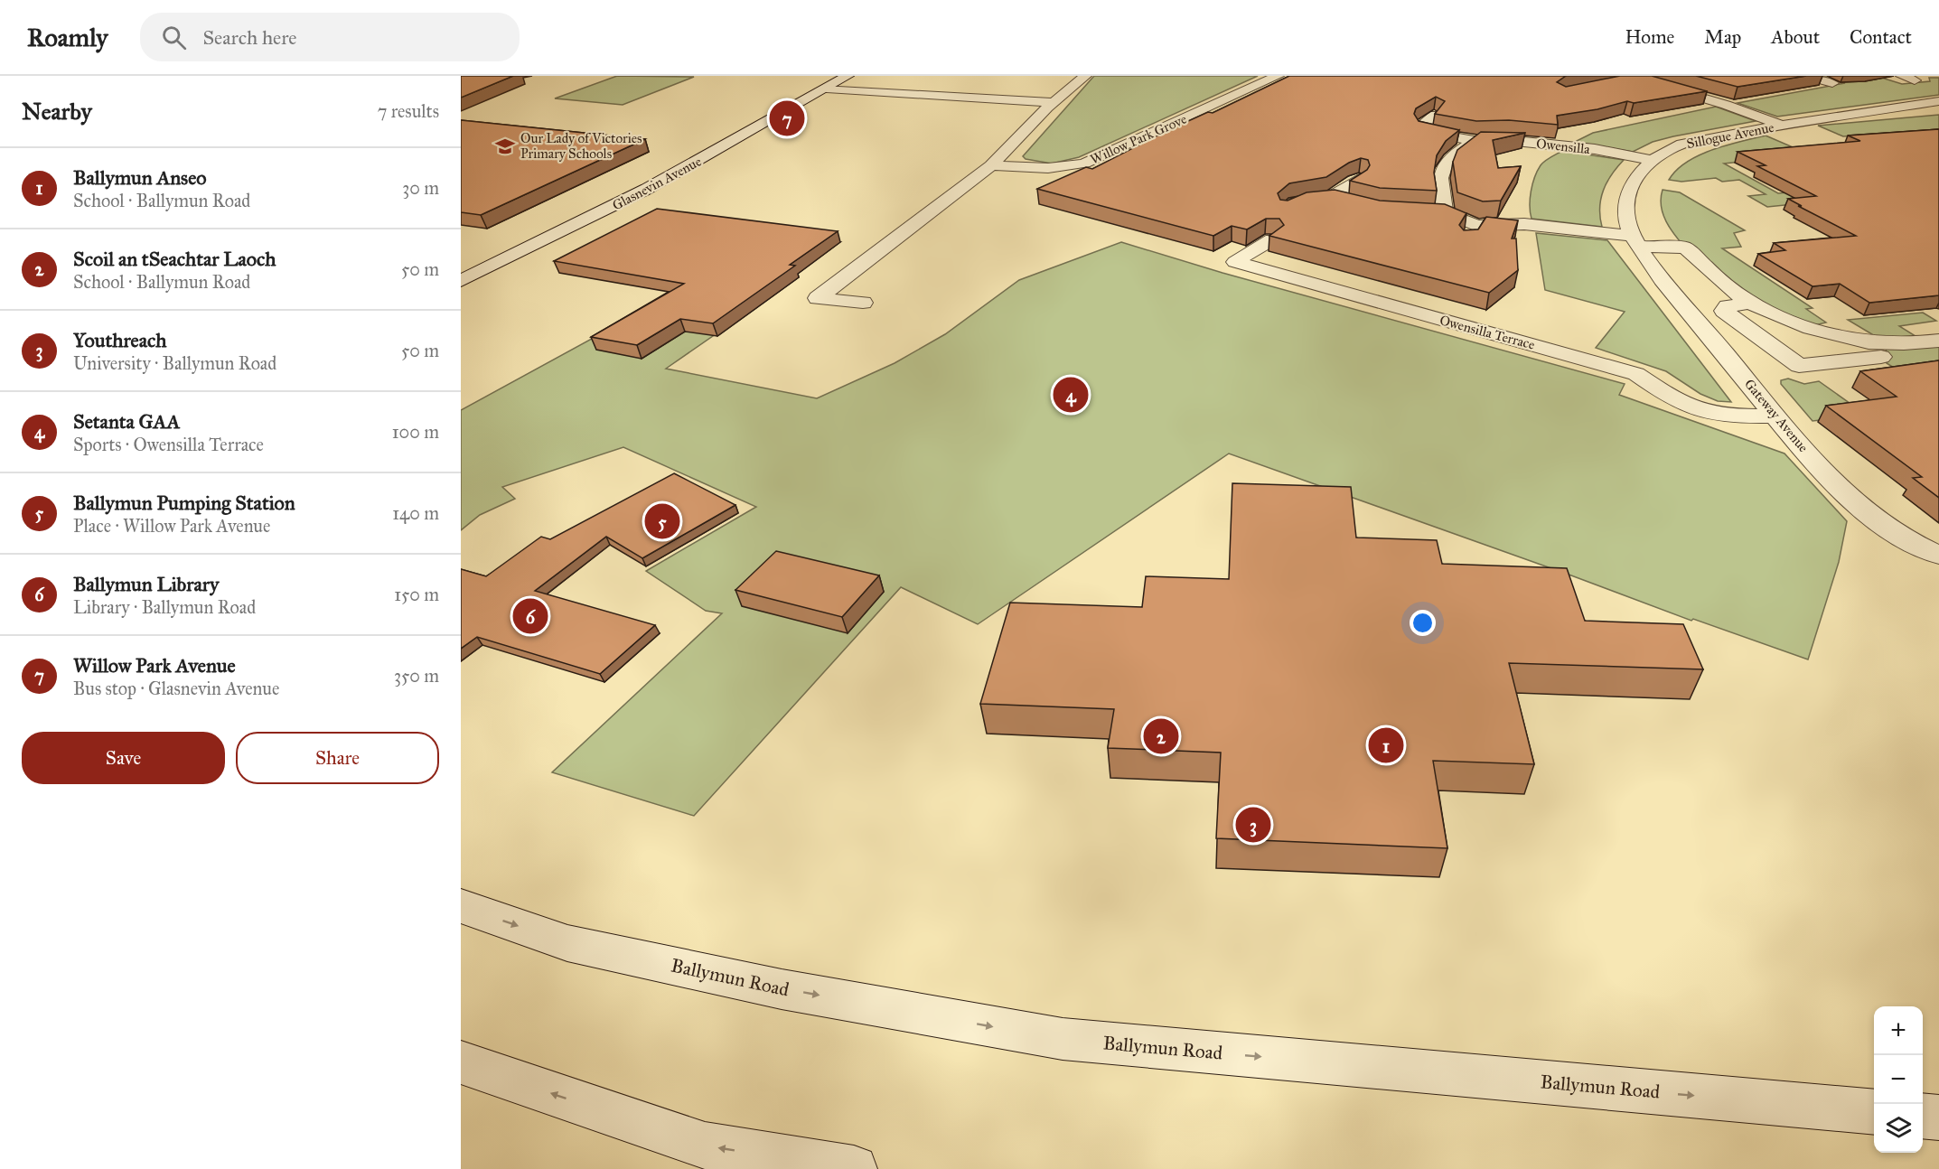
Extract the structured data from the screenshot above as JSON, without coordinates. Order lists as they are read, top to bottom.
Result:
{
  "streets": {
    "street": [
      "Sillogue Avenue",
      "Willow Park Grove",
      "Owensilla",
      "Glasnevin Avenue",
      "Owensilla Terrace",
      "Gateway Avenue",
      "Ballymun Road"
    ]
  },
  "crossings": [
    ["Sillogue Avenue", "Owensilla"],
    ["Sillogue Avenue", "Gateway Avenue"],
    ["Owensilla Terrace", "Gateway Avenue"]
  ],
  "one_way": ["Ballymun Road"],
  "places": {
    "school or university": ["Our Lady of Victories Primary Schools"]
  },
  "page": {
    "header": "Roamly",
    "search": "Search here",
    "nav": [
      "Home",
      "Map",
      "About",
      "Contact"
    ],
    "heading": ["Nearby", "7 results"],
    "pins": [
      "7",
      "4",
      "5",
      "6",
      "2",
      "1",
      "3"
    ],
    "list": [
      {
        "mark": "1",
        "name": "Ballymun Anseo",
        "note": "School · Ballymun Road",
        "value": "30 m"
      },
      {
        "mark": "2",
        "name": "Scoil an tSeachtar Laoch",
        "note": "School · Ballymun Road",
        "value": "50 m"
      },
      {
        "mark": "3",
        "name": "Youthreach",
        "note": "University · Ballymun Road",
        "value": "50 m"
      },
      {
        "mark": "4",
        "name": "Setanta GAA",
        "note": "Sports · Owensilla Terrace",
        "value": "100 m"
      },
      {
        "mark": "5",
        "name": "Ballymun Pumping Station",
        "note": "Place · Willow Park Avenue",
        "value": "140 m"
      },
      {
        "mark": "6",
        "name": "Ballymun Library",
        "note": "Library · Ballymun Road",
        "value": "150 m"
      },
      {
        "mark": "7",
        "name": "Willow Park Avenue",
        "note": "Bus stop · Glasnevin Avenue",
        "value": "350 m"
      }
    ],
    "buttons": ["Save", "Share"],
    "map_buttons": ["+", "−"]
  }
}
